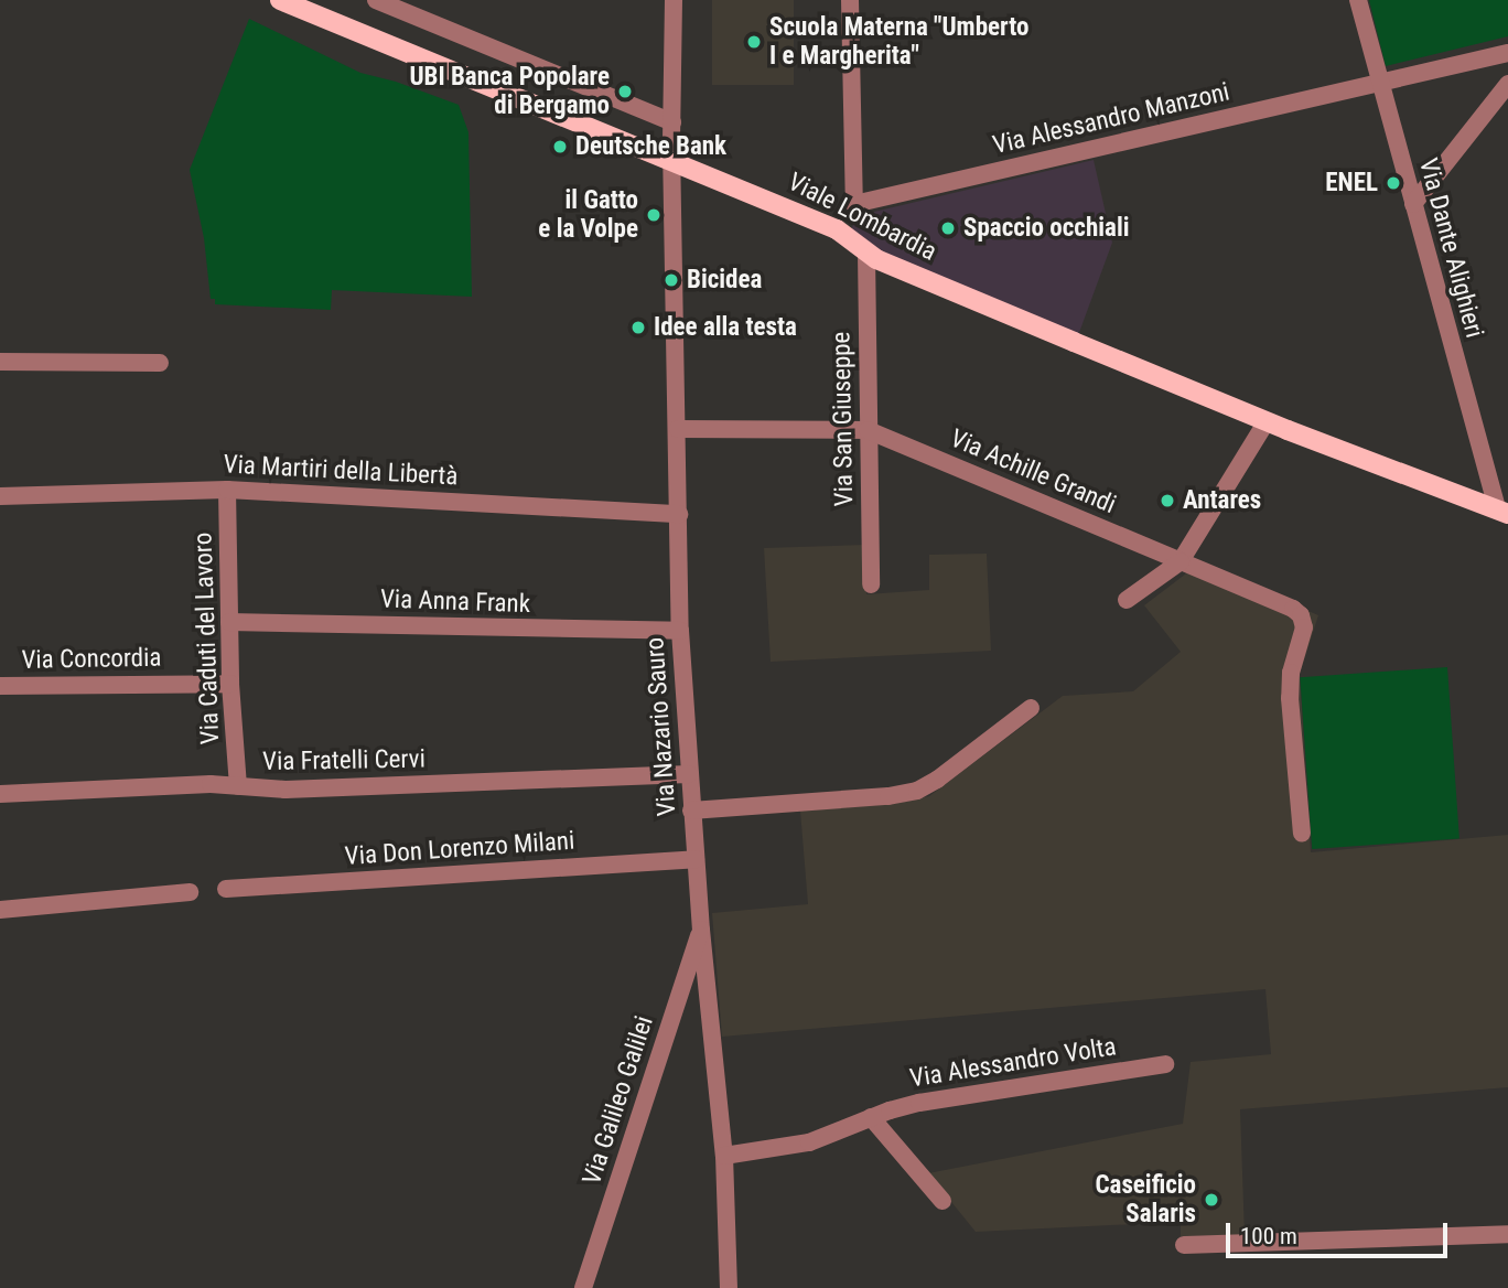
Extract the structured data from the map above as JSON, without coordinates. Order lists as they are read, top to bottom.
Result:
{
  "streets": {
    "main road": ["Viale Lombardia"],
    "street": [
      "Via Alessandro Manzoni",
      "Via Dante Alighieri",
      "Via San Giuseppe",
      "Via Martiri della Libertà",
      "Via Achille Grandi",
      "Via Anna Frank",
      "Via Caduti del Lavoro",
      "Via Concordia",
      "Via Nazario Sauro",
      "Via Fratelli Cervi",
      "Via Don Lorenzo Milani",
      "Via Alessandro Volta",
      "Via Galileo Galilei"
    ]
  },
  "crossings": [
    ["Via Alessandro Manzoni", "Via Dante Alighieri"],
    ["Viale Lombardia", "Via Dante Alighieri"],
    ["Viale Lombardia", "Via San Giuseppe"],
    ["Viale Lombardia", "Via Nazario Sauro"],
    ["Via San Giuseppe", "Via Achille Grandi"],
    ["Via Martiri della Libertà", "Via Caduti del Lavoro"],
    ["Via Martiri della Libertà", "Via Nazario Sauro"],
    ["Via Anna Frank", "Via Caduti del Lavoro"],
    ["Via Anna Frank", "Via Nazario Sauro"],
    ["Via Caduti del Lavoro", "Via Concordia"],
    ["Via Caduti del Lavoro", "Via Fratelli Cervi"],
    ["Via Nazario Sauro", "Via Fratelli Cervi"],
    ["Via Nazario Sauro", "Via Don Lorenzo Milani"],
    ["Via Nazario Sauro", "Via Alessandro Volta"],
    ["Via Nazario Sauro", "Via Galileo Galilei"]
  ],
  "places": [
    "Scuola Materna \"Umberto I e Margherita\"",
    "UBI Banca Popolare di Bergamo",
    "Deutsche Bank",
    "ENEL",
    "il Gatto e la Volpe",
    "Spaccio occhiali",
    "Bicidea",
    "Idee alla testa",
    "Antares",
    "Caseificio Salaris"
  ],
  "scale_bar": "100 m"
}
